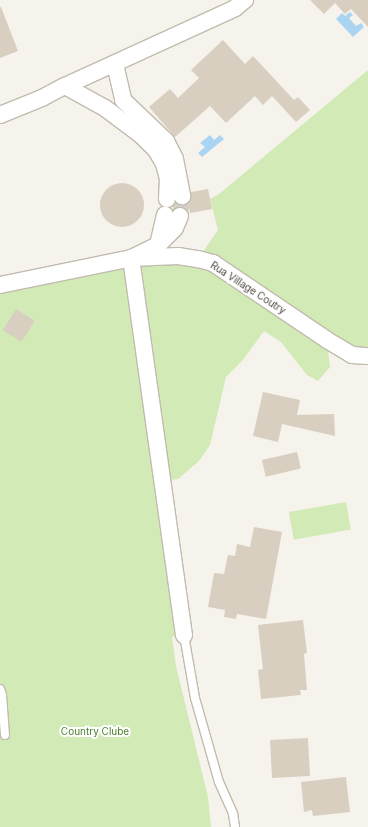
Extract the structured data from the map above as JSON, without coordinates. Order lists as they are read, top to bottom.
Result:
{
  "streets": {
    "street": ["Rua Village Coutry"]
  },
  "parks": ["Country Clube"]
}
